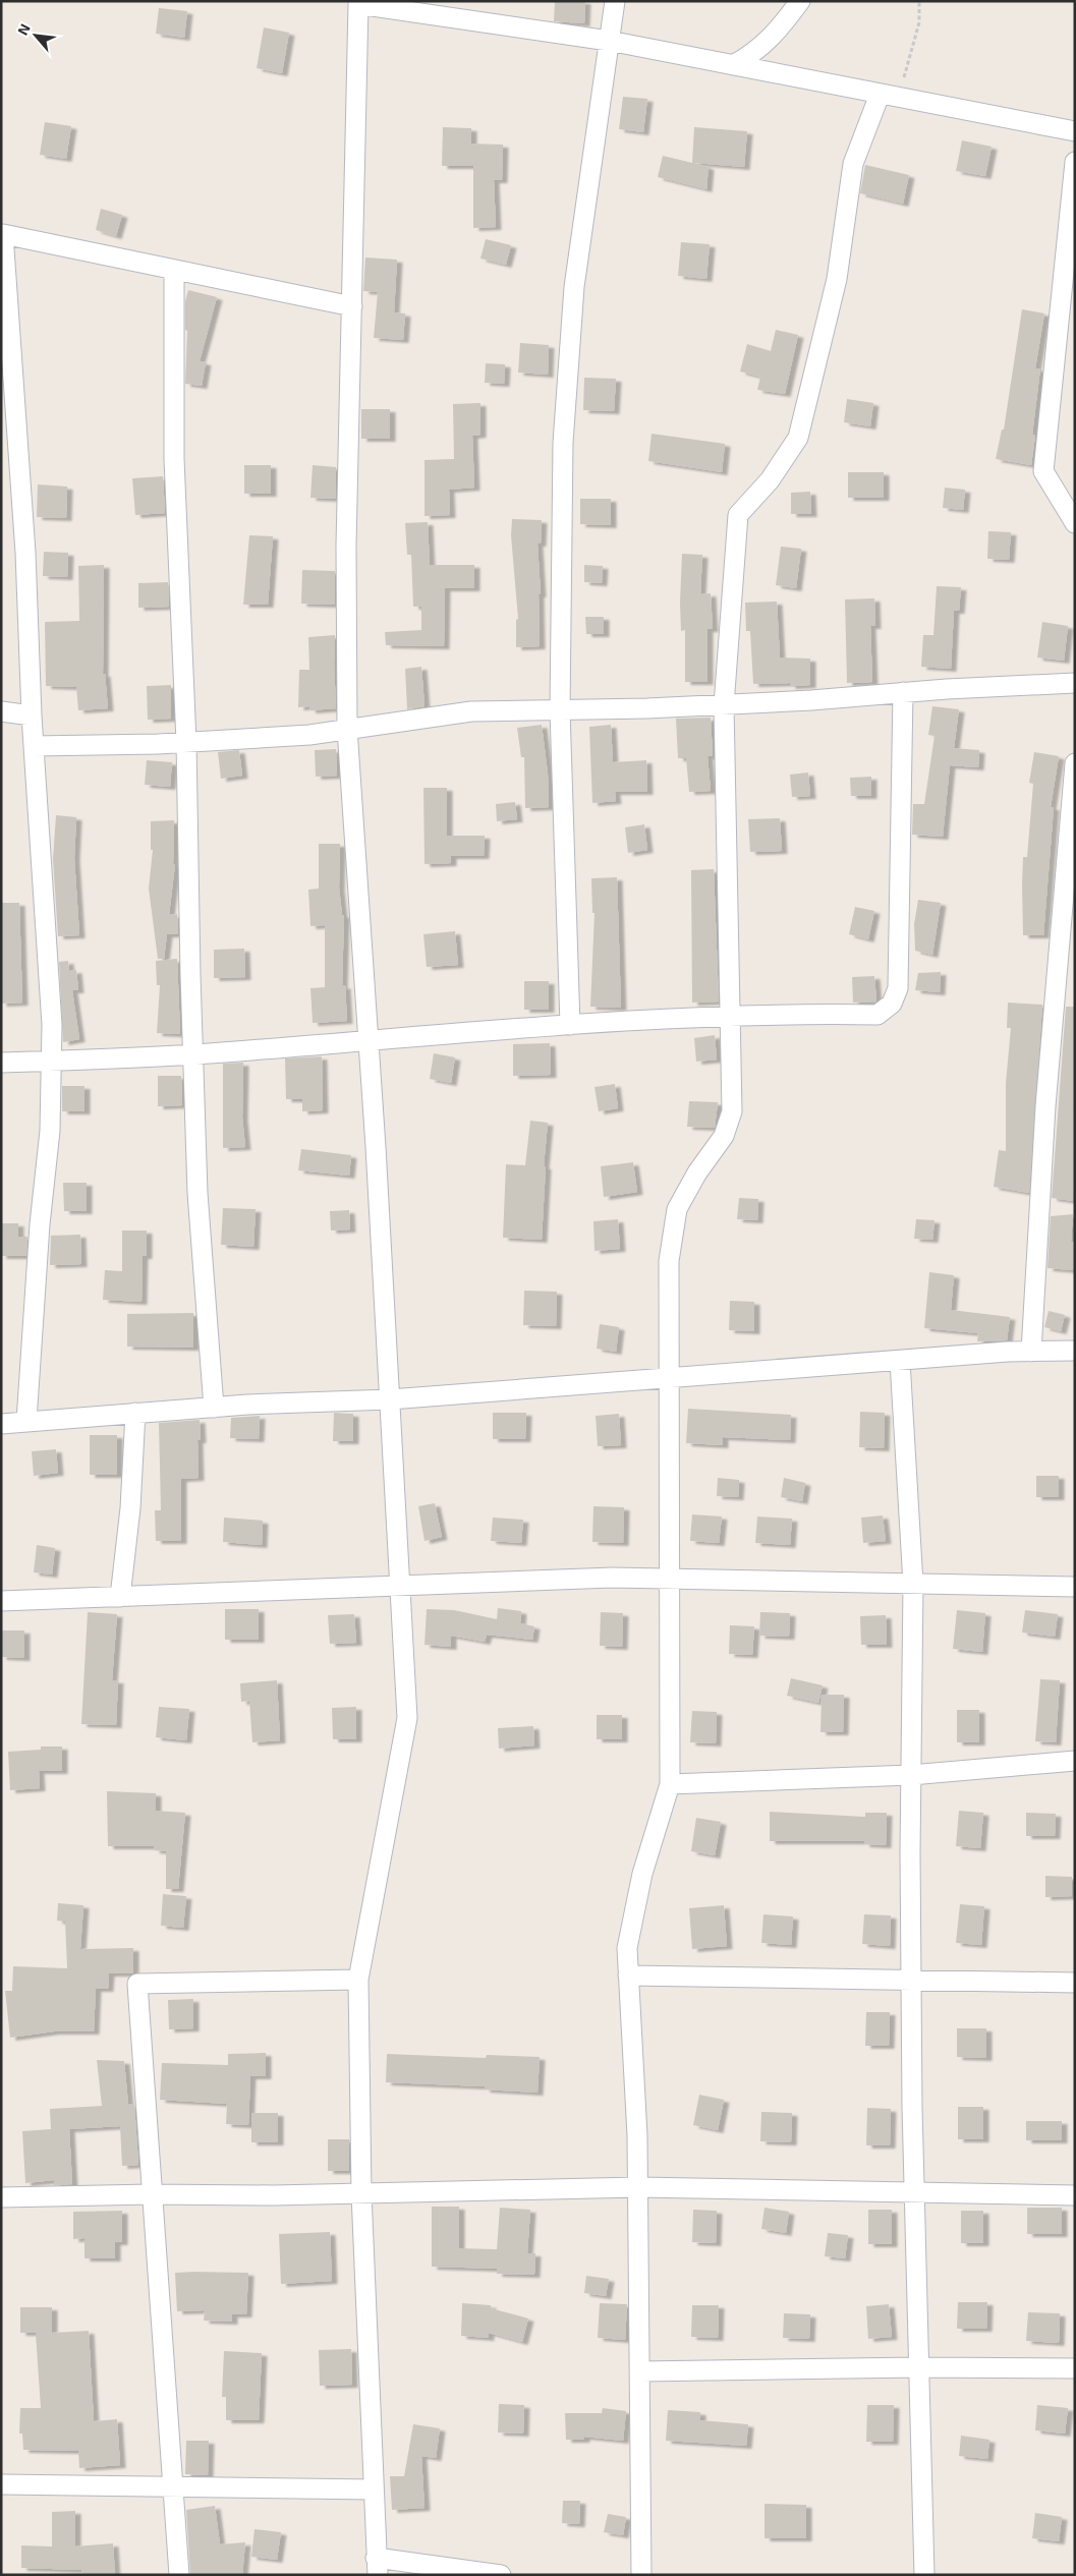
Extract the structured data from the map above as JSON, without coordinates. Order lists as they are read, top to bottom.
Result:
{
  "north": "top left"
}
